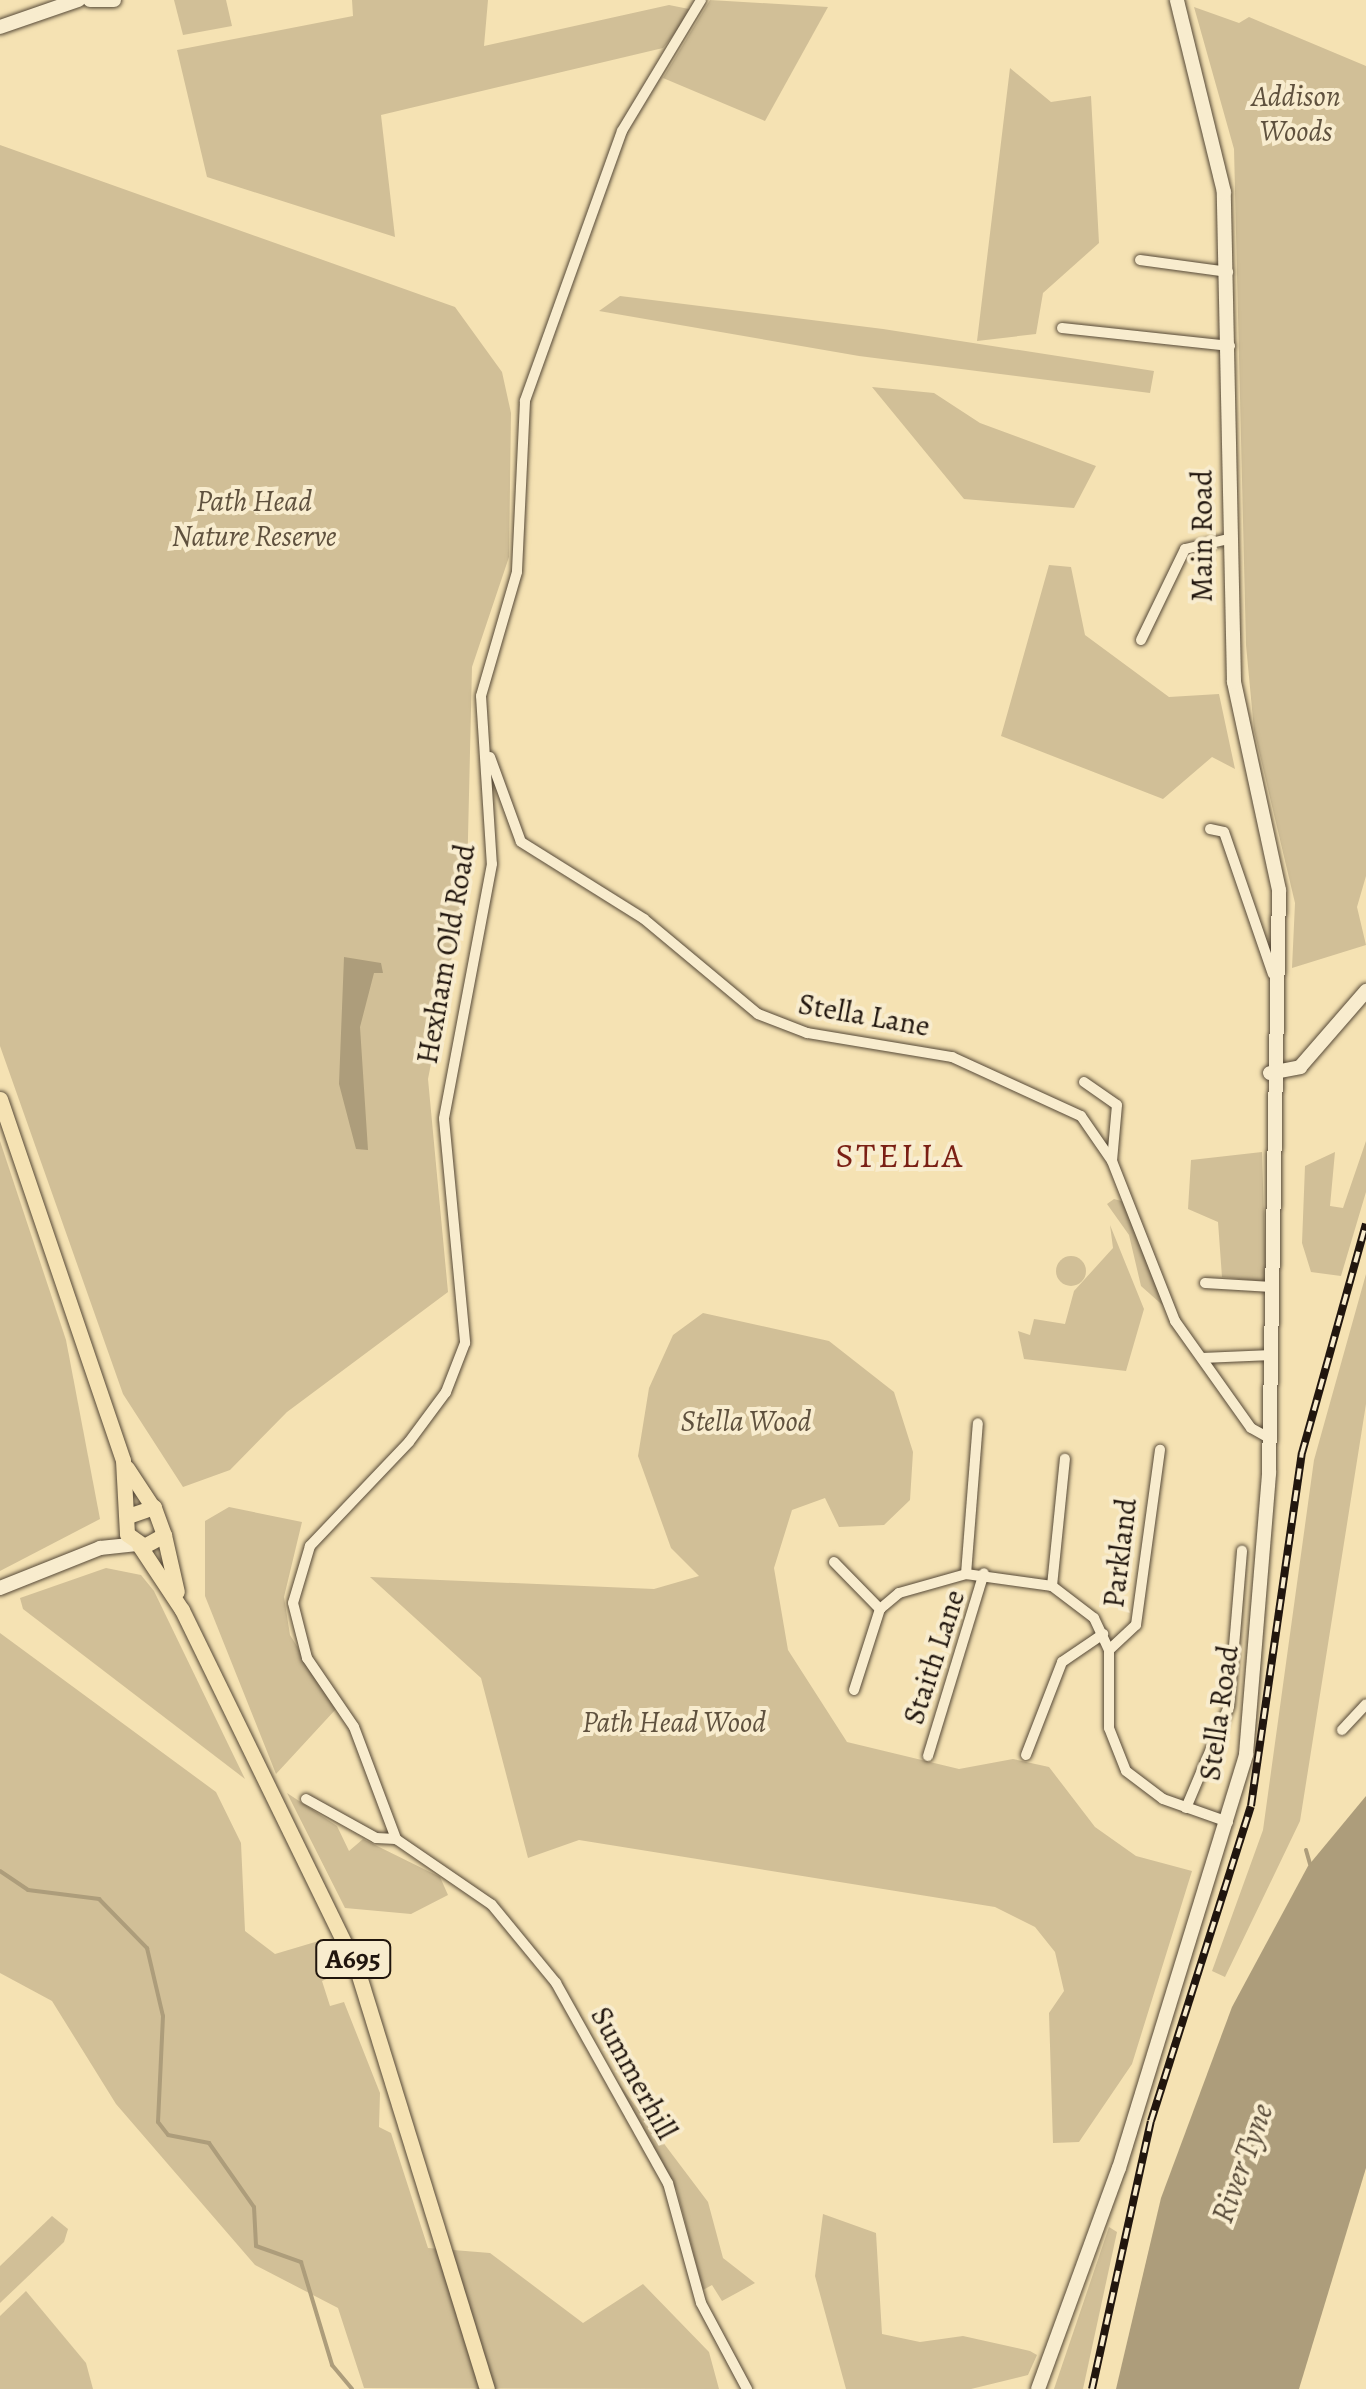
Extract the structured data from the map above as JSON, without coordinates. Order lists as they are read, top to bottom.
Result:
{
  "streets": {
    "main road": ["Main Road", "Stella Road", "A695"],
    "street": [
      "Hexham Old Road",
      "Stella Lane",
      "Parkland",
      "Staith Lane",
      "Summerhill"
    ]
  },
  "crossings": [
    ["Main Road", "Stella Road"],
    ["Hexham Old Road", "Summerhill"],
    ["Stella Lane", "Stella Road"]
  ],
  "districts": ["STELLA"],
  "water": ["River Tyne"],
  "parks": [
    "Addison Woods",
    "Path Head Nature Reserve",
    "Stella Wood",
    "Path Head Wood"
  ]
}
